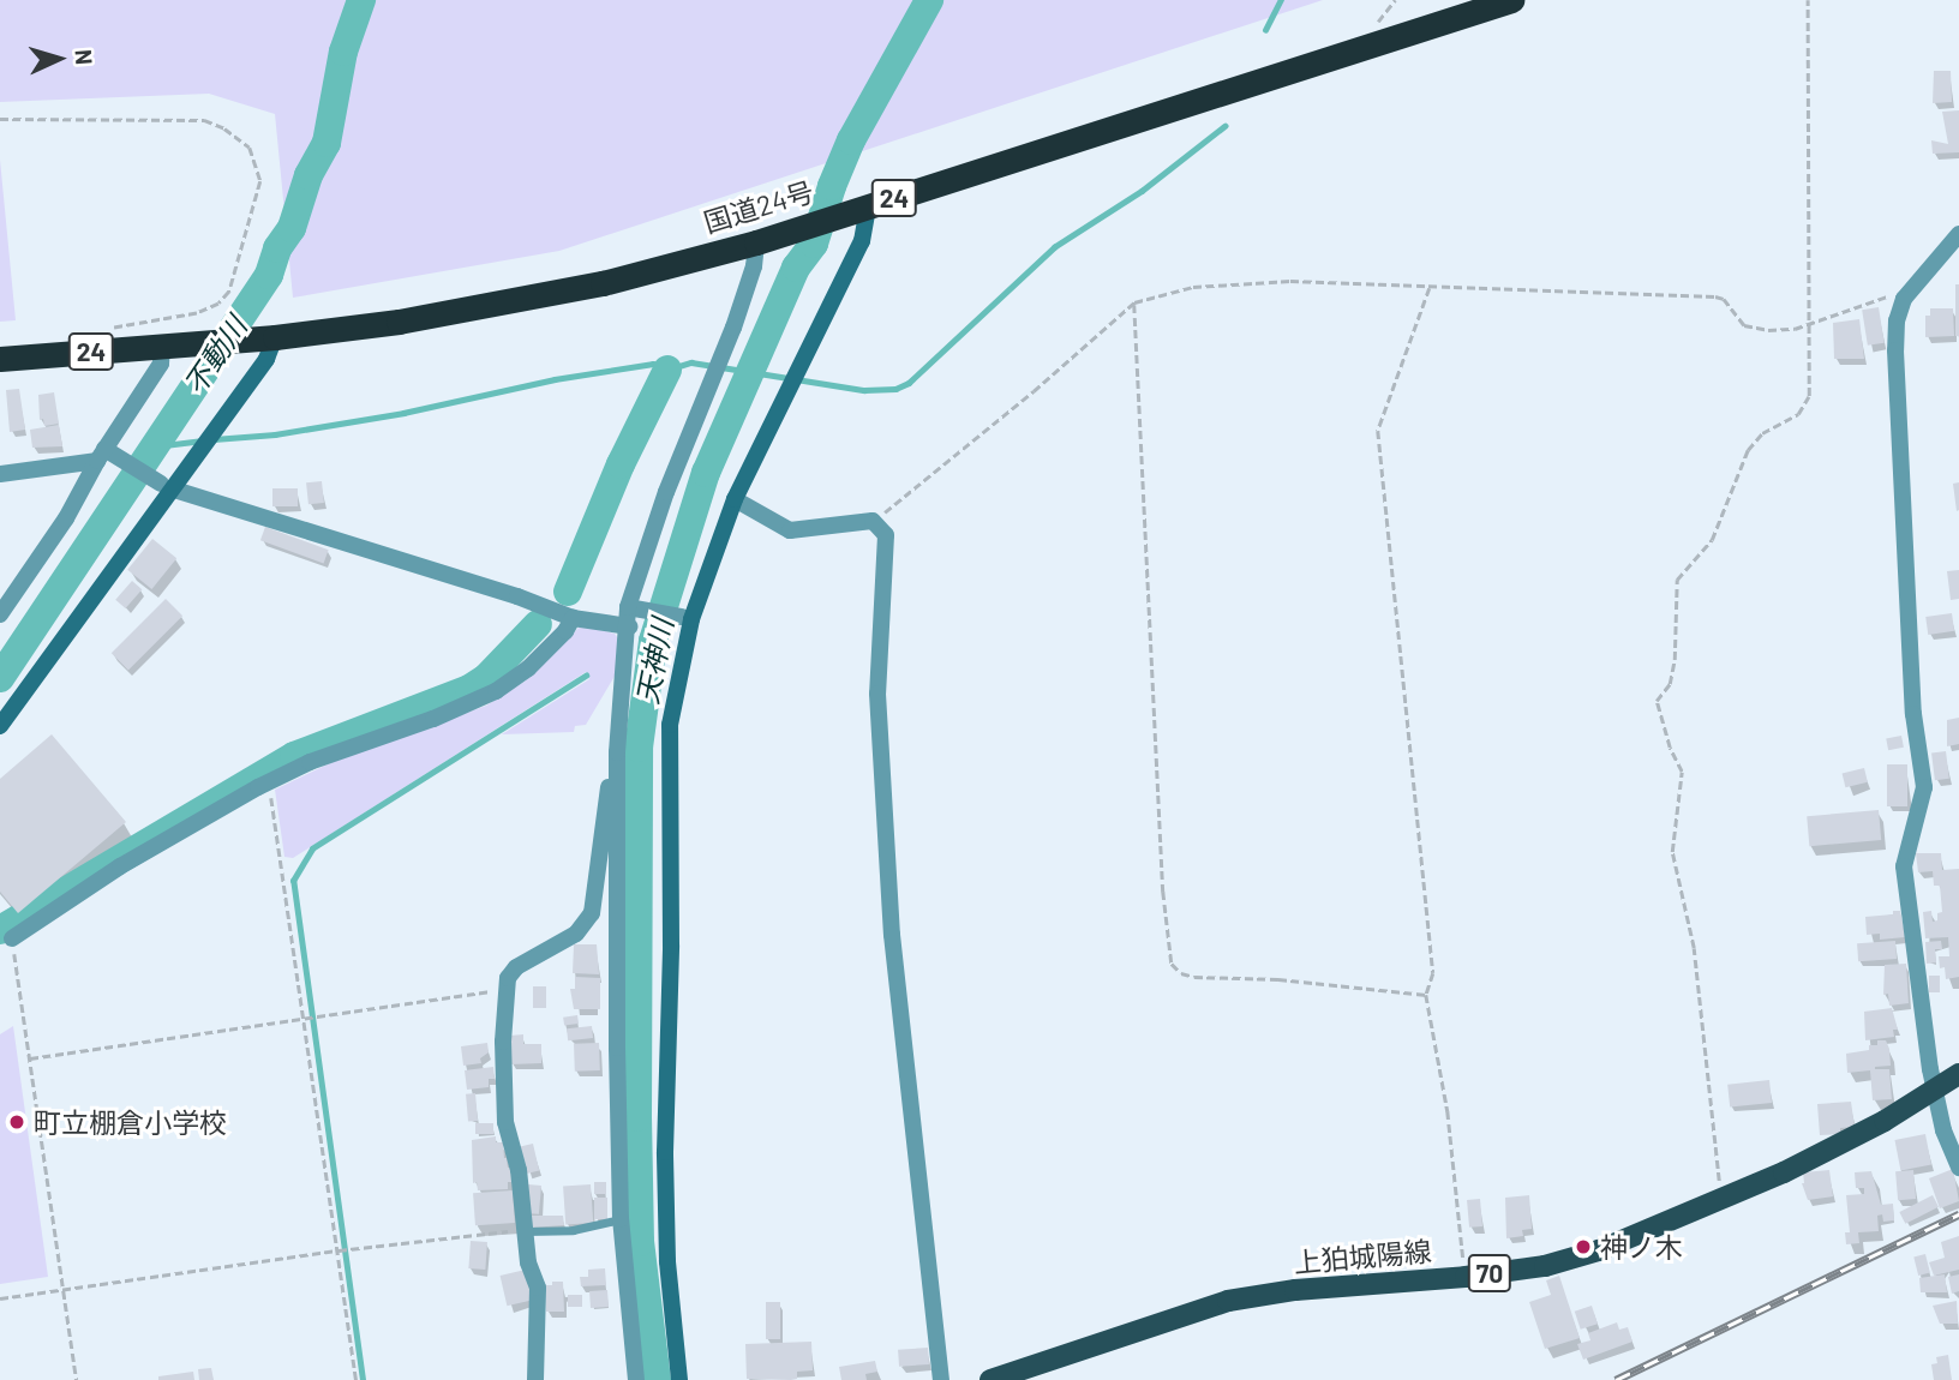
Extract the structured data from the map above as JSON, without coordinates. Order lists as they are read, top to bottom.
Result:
{
  "streets": {
    "highway": ["24", "国道24号"],
    "main road": ["上狛城陽線", "70"]
  },
  "water": ["不動川", "天神川"],
  "places": ["町立棚倉小学校", "神ノ木"],
  "north": "right"
}
